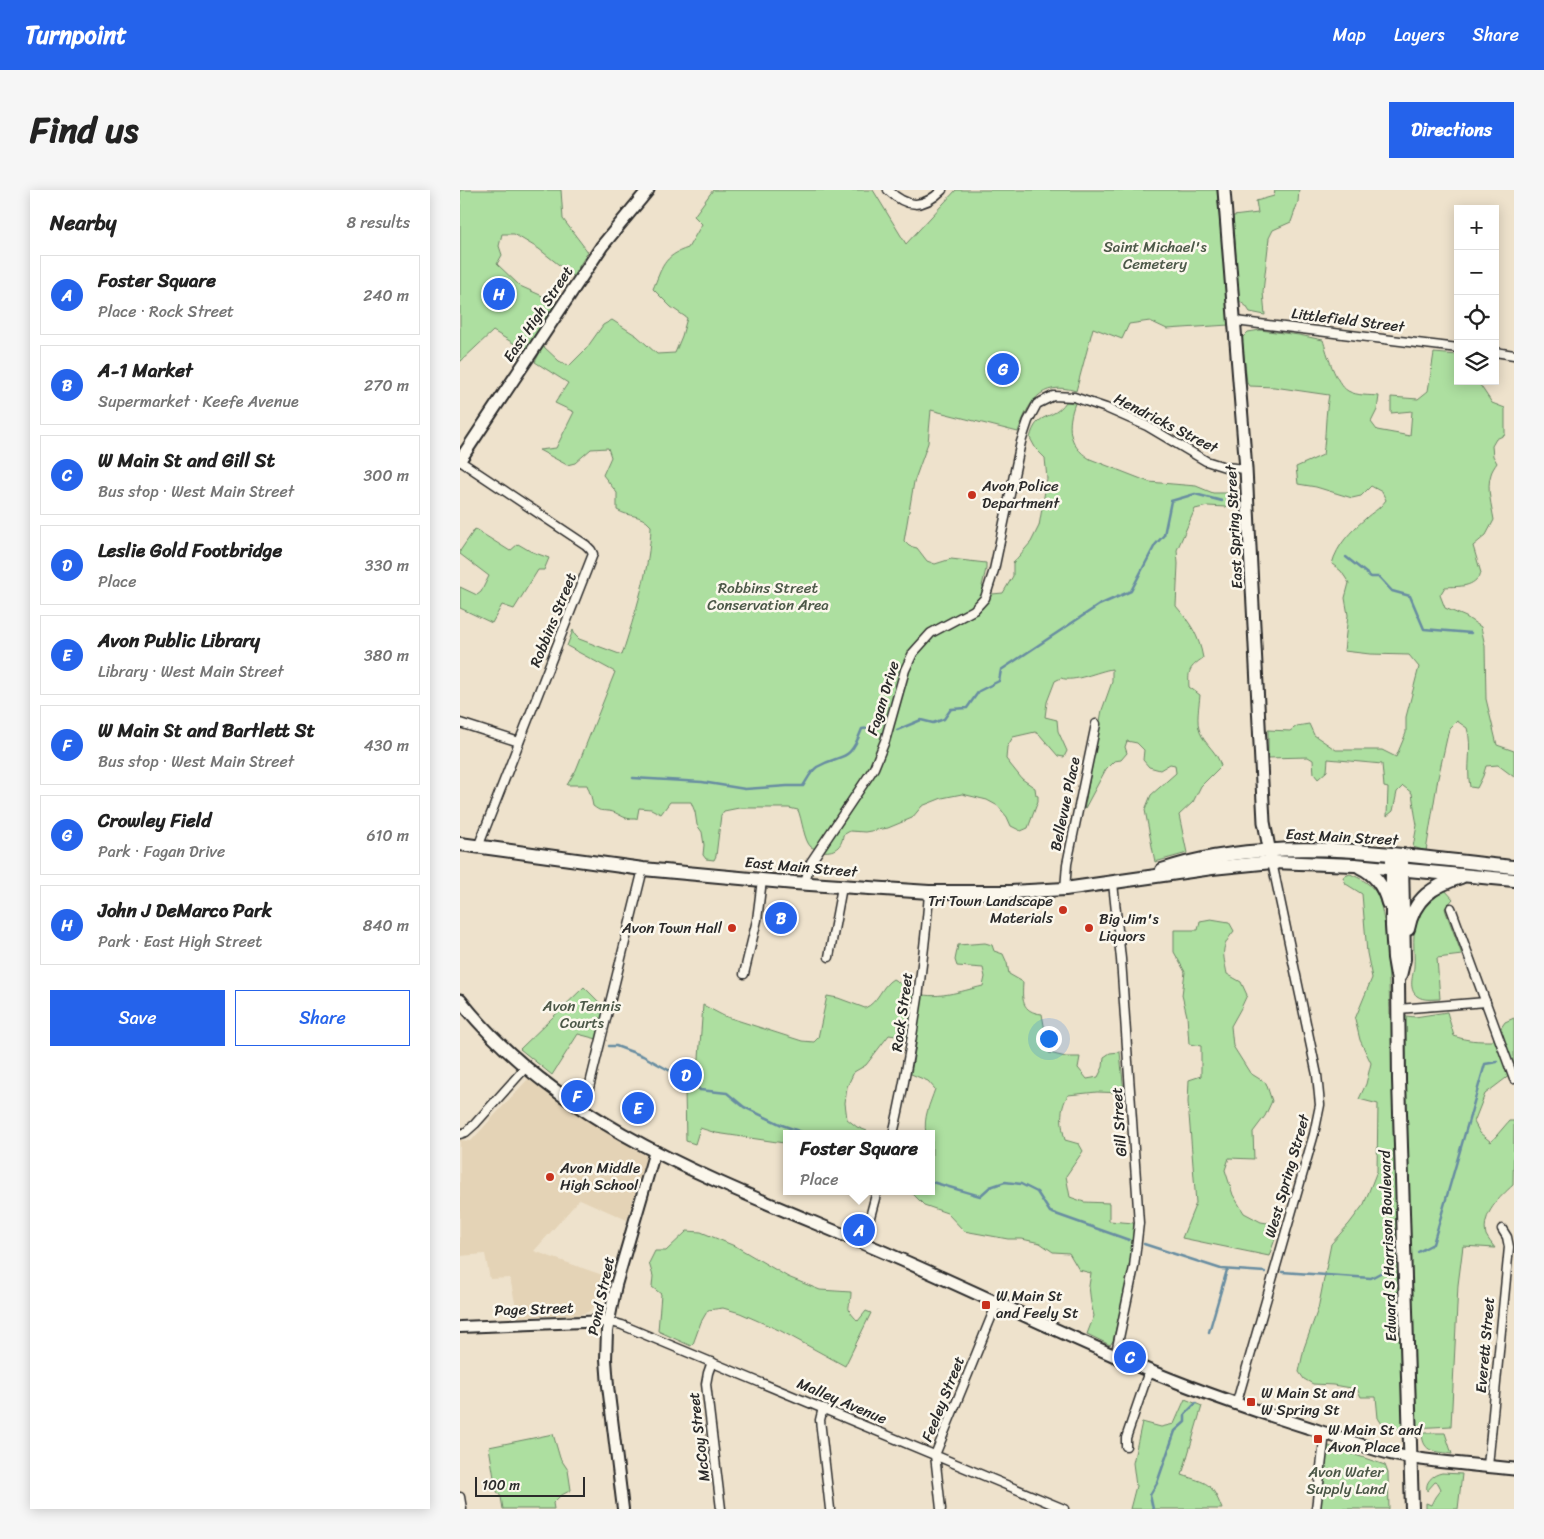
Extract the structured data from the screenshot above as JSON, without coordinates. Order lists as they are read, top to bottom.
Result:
{
  "streets": {
    "main road": [
      "East High Street",
      "East Spring Street",
      "East Main Street",
      "Edward S Harrison Boulevard"
    ],
    "street": [
      "Littlefield Street",
      "Hendricks Street",
      "Robbins Street",
      "Fagan Drive",
      "Bellevue Place",
      "Rock Street",
      "Gill Street",
      "West Spring Street",
      "Pond Street",
      "Page Street",
      "Everett Street",
      "Feeley Street",
      "Malley Avenue",
      "McCoy Street"
    ]
  },
  "crossings": [
    ["East High Street", "Robbins Street"],
    ["Littlefield Street", "East Spring Street"],
    ["Hendricks Street", "East Spring Street"],
    ["Hendricks Street", "Fagan Drive"],
    ["East Spring Street", "East Main Street"],
    ["East Spring Street", "West Spring Street"],
    ["Robbins Street", "East Main Street"],
    ["Fagan Drive", "East Main Street"],
    ["Bellevue Place", "East Main Street"],
    ["East Main Street", "Rock Street"],
    ["East Main Street", "Gill Street"],
    ["East Main Street", "West Spring Street"],
    ["East Main Street", "Edward S Harrison Boulevard"],
    ["Pond Street", "Page Street"],
    ["Pond Street", "Malley Avenue"],
    ["Page Street", "Malley Avenue"],
    ["Feeley Street", "Malley Avenue"],
    ["Malley Avenue", "McCoy Street"]
  ],
  "parks": [
    "Saint Michael's Cemetery",
    "Robbins Street Conservation Area",
    "Avon Tennis Courts",
    "Avon Water Supply Land"
  ],
  "places": {
    "other": [
      "Avon Police Department",
      "Tri Town Landscape Materials",
      "Avon Town Hall",
      "Big Jim's Liquors",
      "Avon Middle High School"
    ],
    "transit": ["W Main St and Feely St", "W Main St and W Spring St", "W Main St and Avon Place"]
  },
  "scale_bar": "100 m",
  "page": {
    "header": "Turnpoint",
    "nav": ["Map", "Layers", "Share"],
    "title": "Find us",
    "buttons": [
      "Directions",
      ["Save", "Share"]
    ],
    "heading": ["Nearby", "8 results"],
    "map_buttons": ["+", "−"],
    "list": [
      {
        "mark": "A",
        "name": "Foster Square",
        "note": "Place · Rock Street",
        "value": "240 m"
      },
      {
        "mark": "B",
        "name": "A-1 Market",
        "note": "Supermarket · Keefe Avenue",
        "value": "270 m"
      },
      {
        "mark": "C",
        "name": "W Main St and Gill St",
        "note": "Bus stop · West Main Street",
        "value": "300 m"
      },
      {
        "mark": "D",
        "name": "Leslie Gold Footbridge",
        "note": "Place",
        "value": "330 m"
      },
      {
        "mark": "E",
        "name": "Avon Public Library",
        "note": "Library · West Main Street",
        "value": "380 m"
      },
      {
        "mark": "F",
        "name": "W Main St and Bartlett St",
        "note": "Bus stop · West Main Street",
        "value": "430 m"
      },
      {
        "mark": "G",
        "name": "Crowley Field",
        "note": "Park · Fagan Drive",
        "value": "610 m"
      },
      {
        "mark": "H",
        "name": "John J DeMarco Park",
        "note": "Park · East High Street",
        "value": "840 m"
      }
    ],
    "pins": [
      "H",
      "G",
      "B",
      "D",
      "F",
      "E",
      "A",
      "C"
    ],
    "popup": ["Foster Square", "Place"],
    "scale": "100 m"
  }
}
